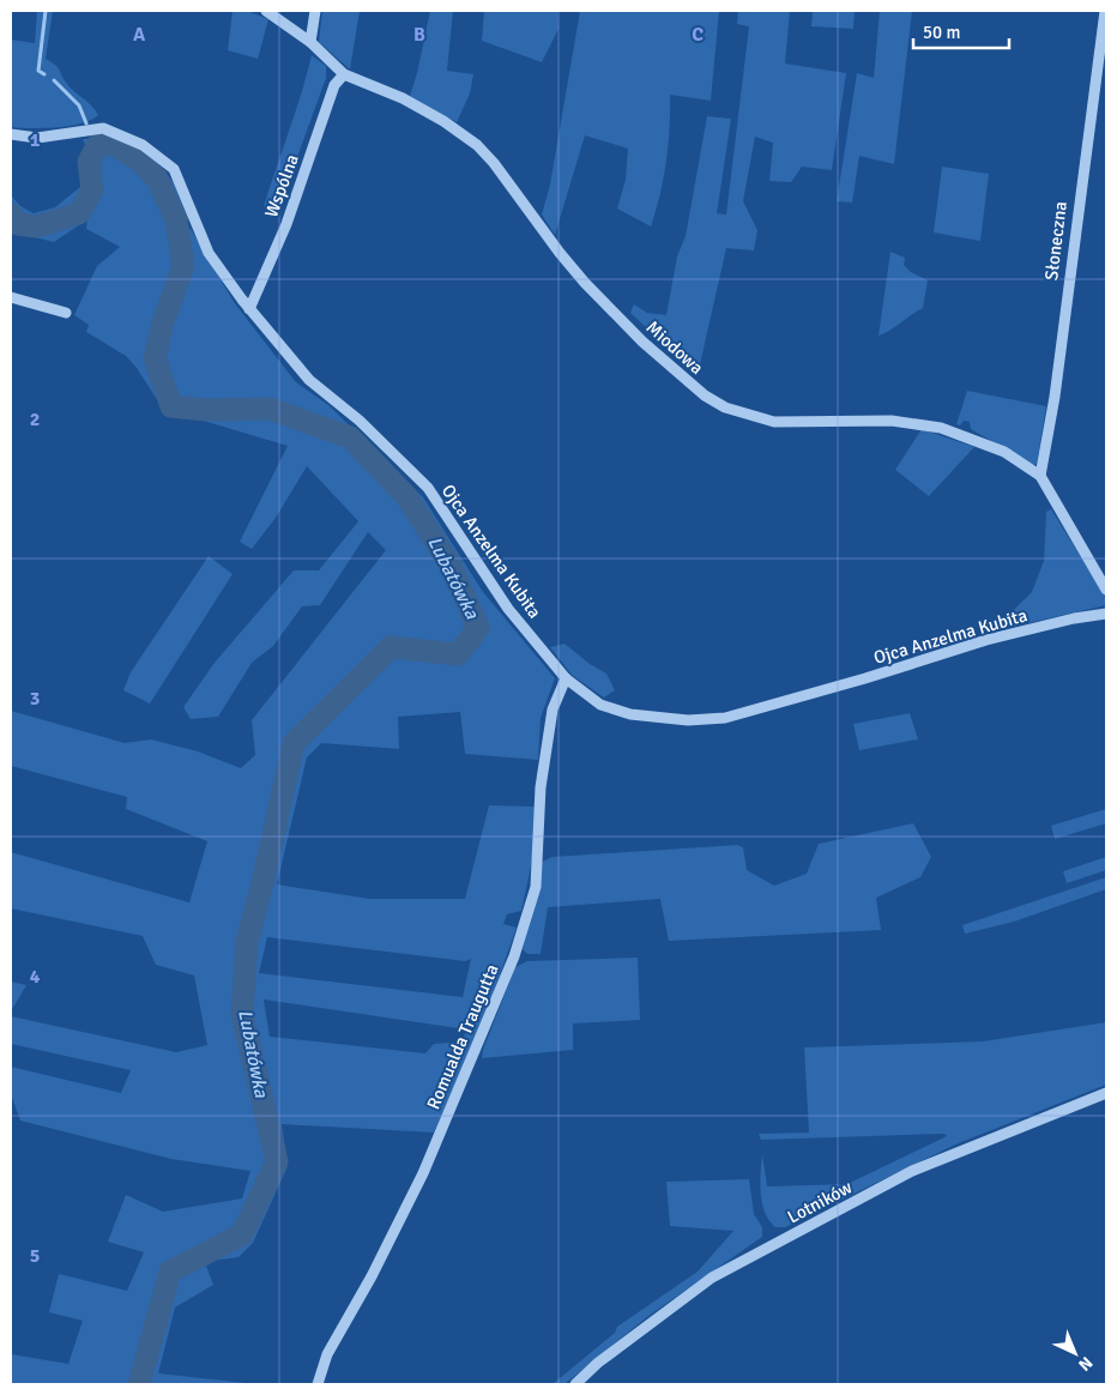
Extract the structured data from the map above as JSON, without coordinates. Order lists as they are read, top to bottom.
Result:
{
  "streets": {
    "street": [
      "Wspólna",
      "Słoneczna",
      "Miodowa",
      "Ojca Anzelma Kubita",
      "Romualda Traugutta",
      "Lotników"
    ]
  },
  "crossings": [
    ["Wspólna", "Miodowa"],
    ["Wspólna", "Ojca Anzelma Kubita"],
    ["Słoneczna", "Miodowa"],
    ["Ojca Anzelma Kubita", "Romualda Traugutta"]
  ],
  "water": ["Lubatówka"],
  "scale_bar": "50 m",
  "north": "bottom right",
  "grid": {
    "columns": ["A", "B", "C"],
    "rows": [
      "1",
      "2",
      "3",
      "4",
      "5"
    ]
  }
}
